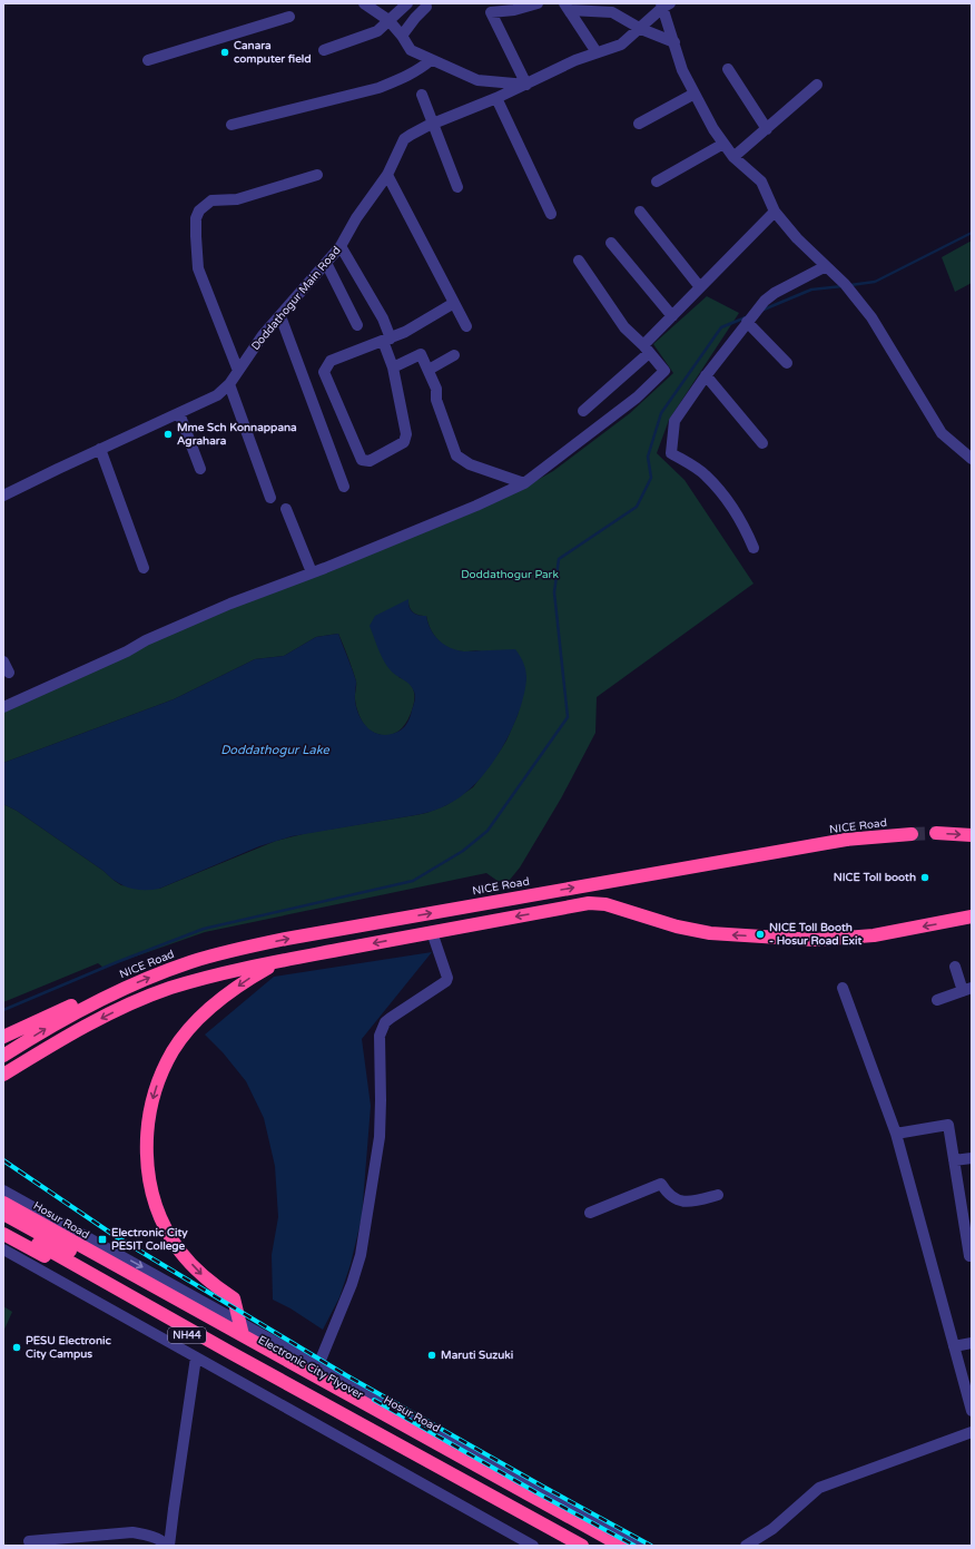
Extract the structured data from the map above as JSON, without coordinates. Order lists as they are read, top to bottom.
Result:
{
  "streets": {
    "highway": [
      "NICE Road",
      "Hosur Road",
      "NH44",
      "Electronic City Flyover"
    ],
    "street": ["Doddathogur Main Road"]
  },
  "water": ["Doddathogur Lake"],
  "parks": ["Doddathogur Park"],
  "places": {
    "other": [
      "Canara computer field",
      "Mme Sch Konnappana Agrahara",
      "NICE Toll booth",
      "NICE Toll Booth - Hosur Road Exit",
      "PESU Electronic City Campus",
      "Maruti Suzuki"
    ],
    "transit": ["Electronic City PESIT College"]
  }
}
